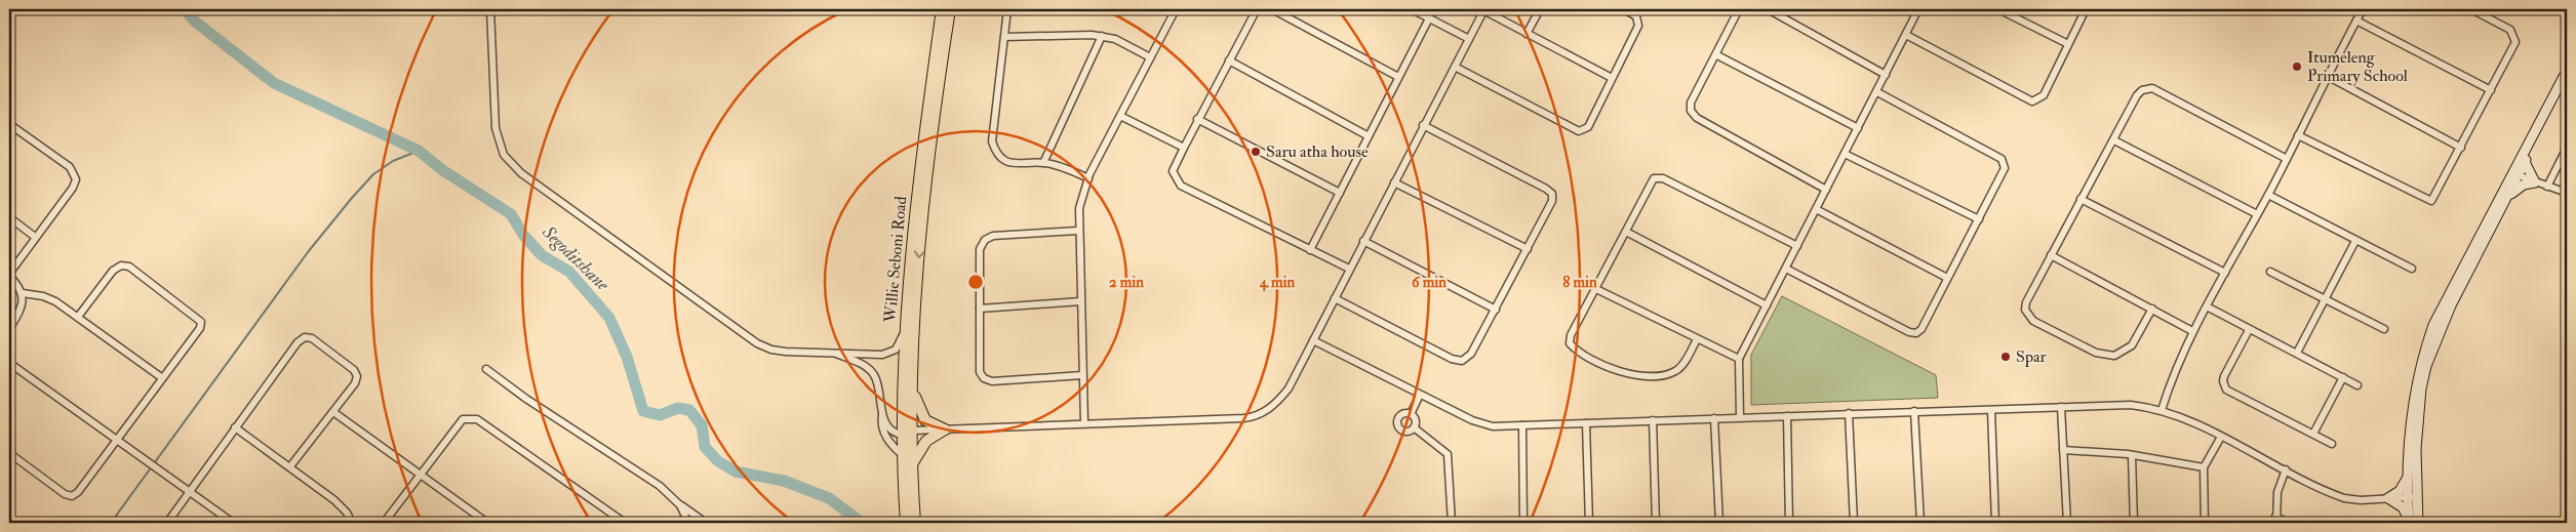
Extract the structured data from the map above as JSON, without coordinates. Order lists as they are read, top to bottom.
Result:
{
  "streets": {
    "main road": ["Willie Seboni Road"]
  },
  "water": ["Segoditshane"],
  "places": ["Itumeleng Primary School", "Saru atha house", "Spar"],
  "rings": [
    "2 min",
    "4 min",
    "6 min",
    "8 min"
  ]
}
